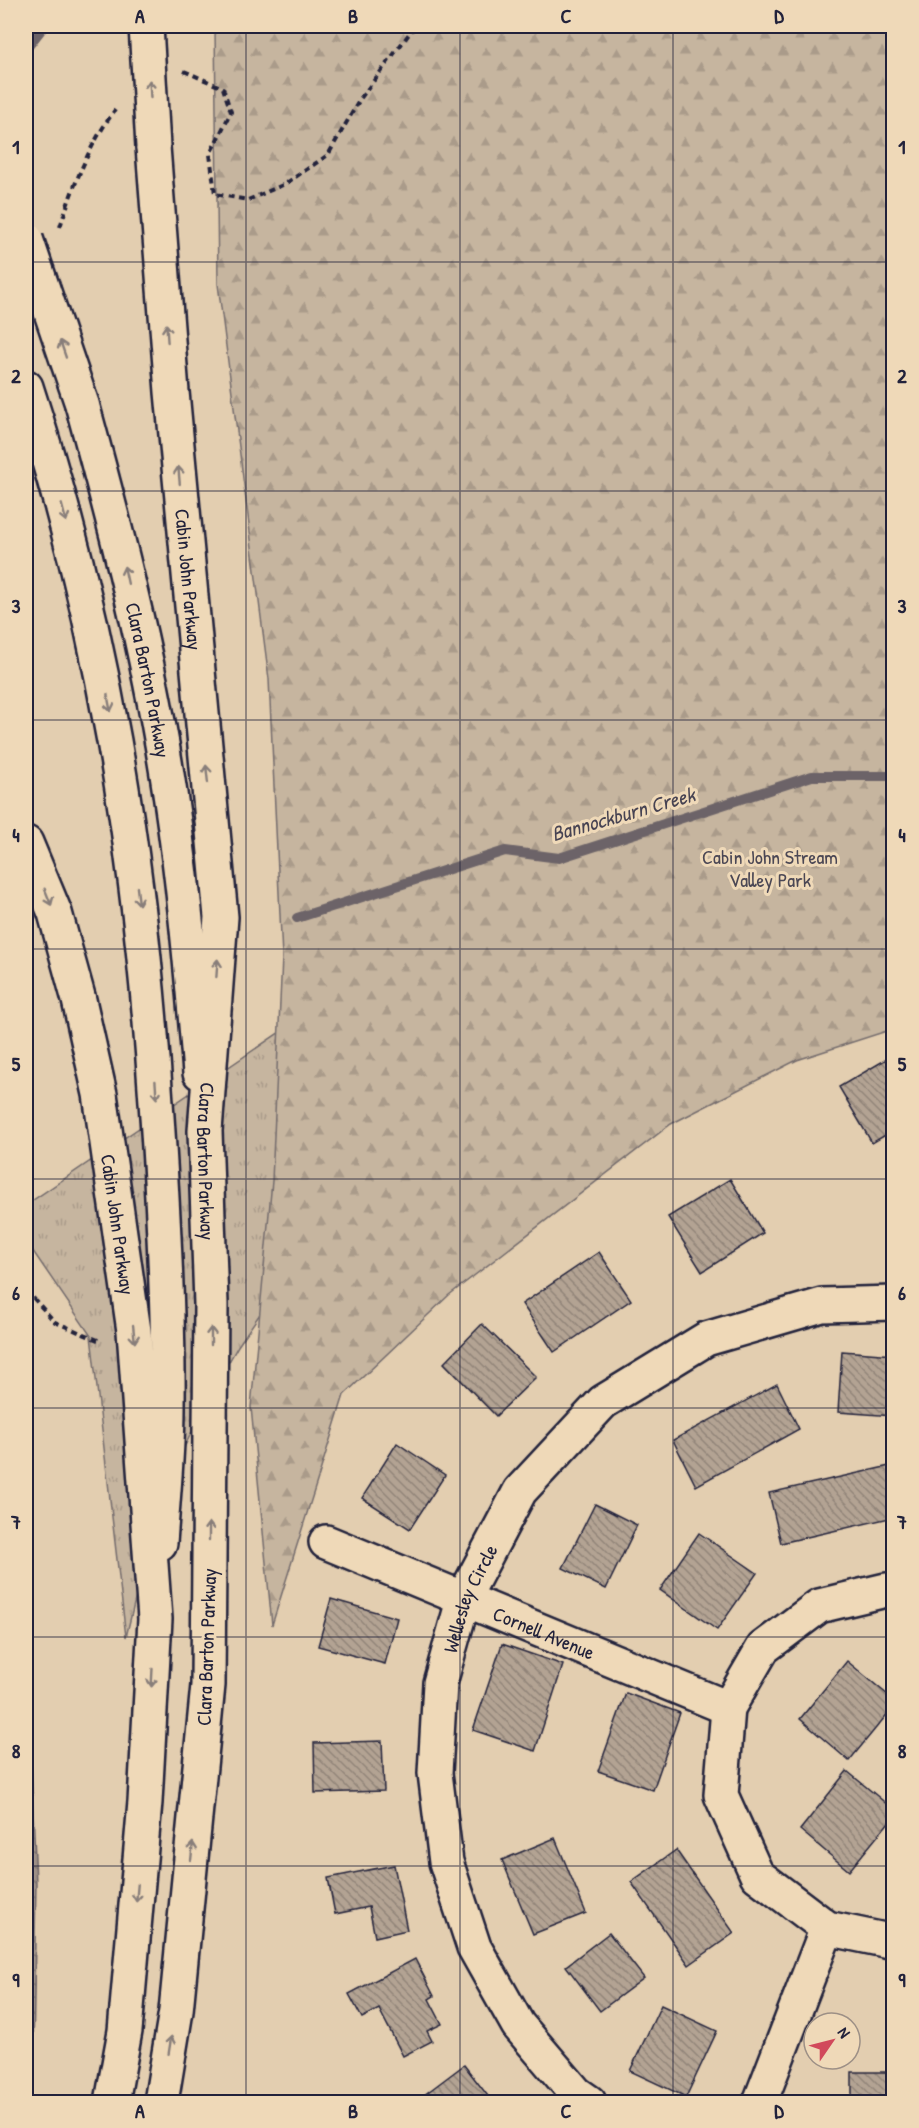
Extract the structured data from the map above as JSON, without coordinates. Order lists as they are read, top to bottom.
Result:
{
  "streets": {
    "main road": [
      "Cabin John Parkway",
      "Clara Barton Parkway",
      "Wellesley Circle",
      "Cornell Avenue"
    ]
  },
  "crossings": [
    ["Cabin John Parkway", "Clara Barton Parkway"],
    ["Wellesley Circle", "Cornell Avenue"]
  ],
  "water": ["Bannockburn Creek"],
  "parks": ["Cabin John Stream Valley Park"],
  "north": "top right",
  "grid": {
    "columns": [
      "A",
      "B",
      "C",
      "D"
    ],
    "rows": [
      "1",
      "2",
      "3",
      "4",
      "5",
      "6",
      "7",
      "8",
      "9"
    ]
  }
}
